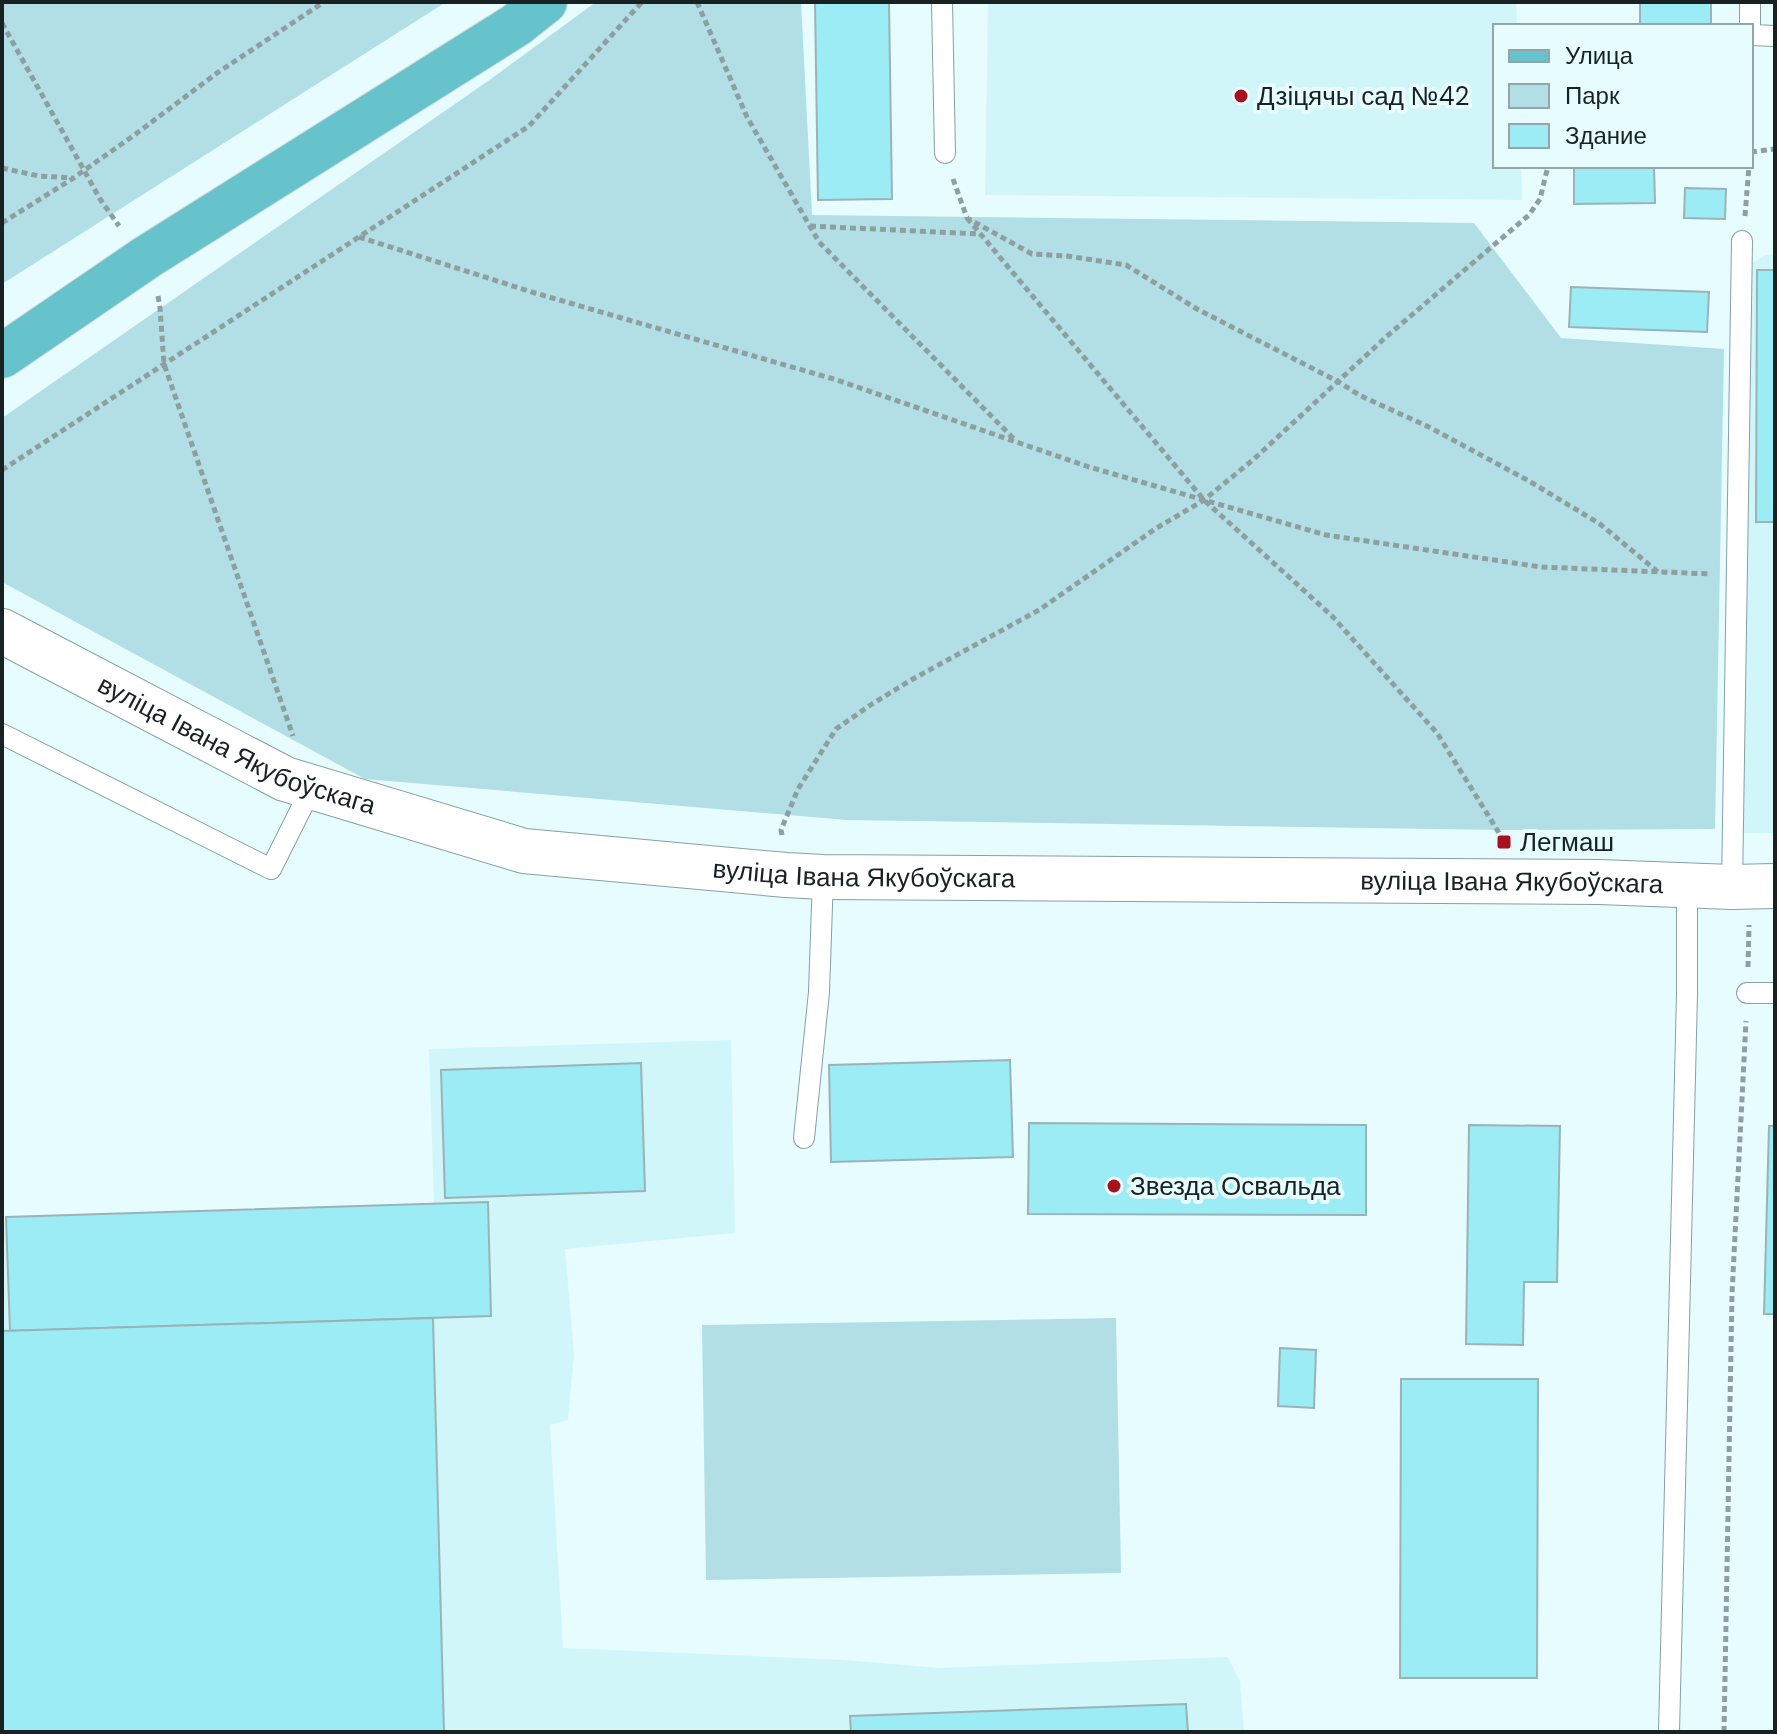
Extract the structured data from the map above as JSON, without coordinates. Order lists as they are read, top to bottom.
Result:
{
  "streets": {
    "street": ["вуліца Івана Якубоўскага"]
  },
  "places": {
    "other": ["Дзіцячы сад №42", "Звезда Освальда"],
    "transit": ["Легмаш"]
  },
  "legend": ["Улица", "Парк", "Здание"]
}
